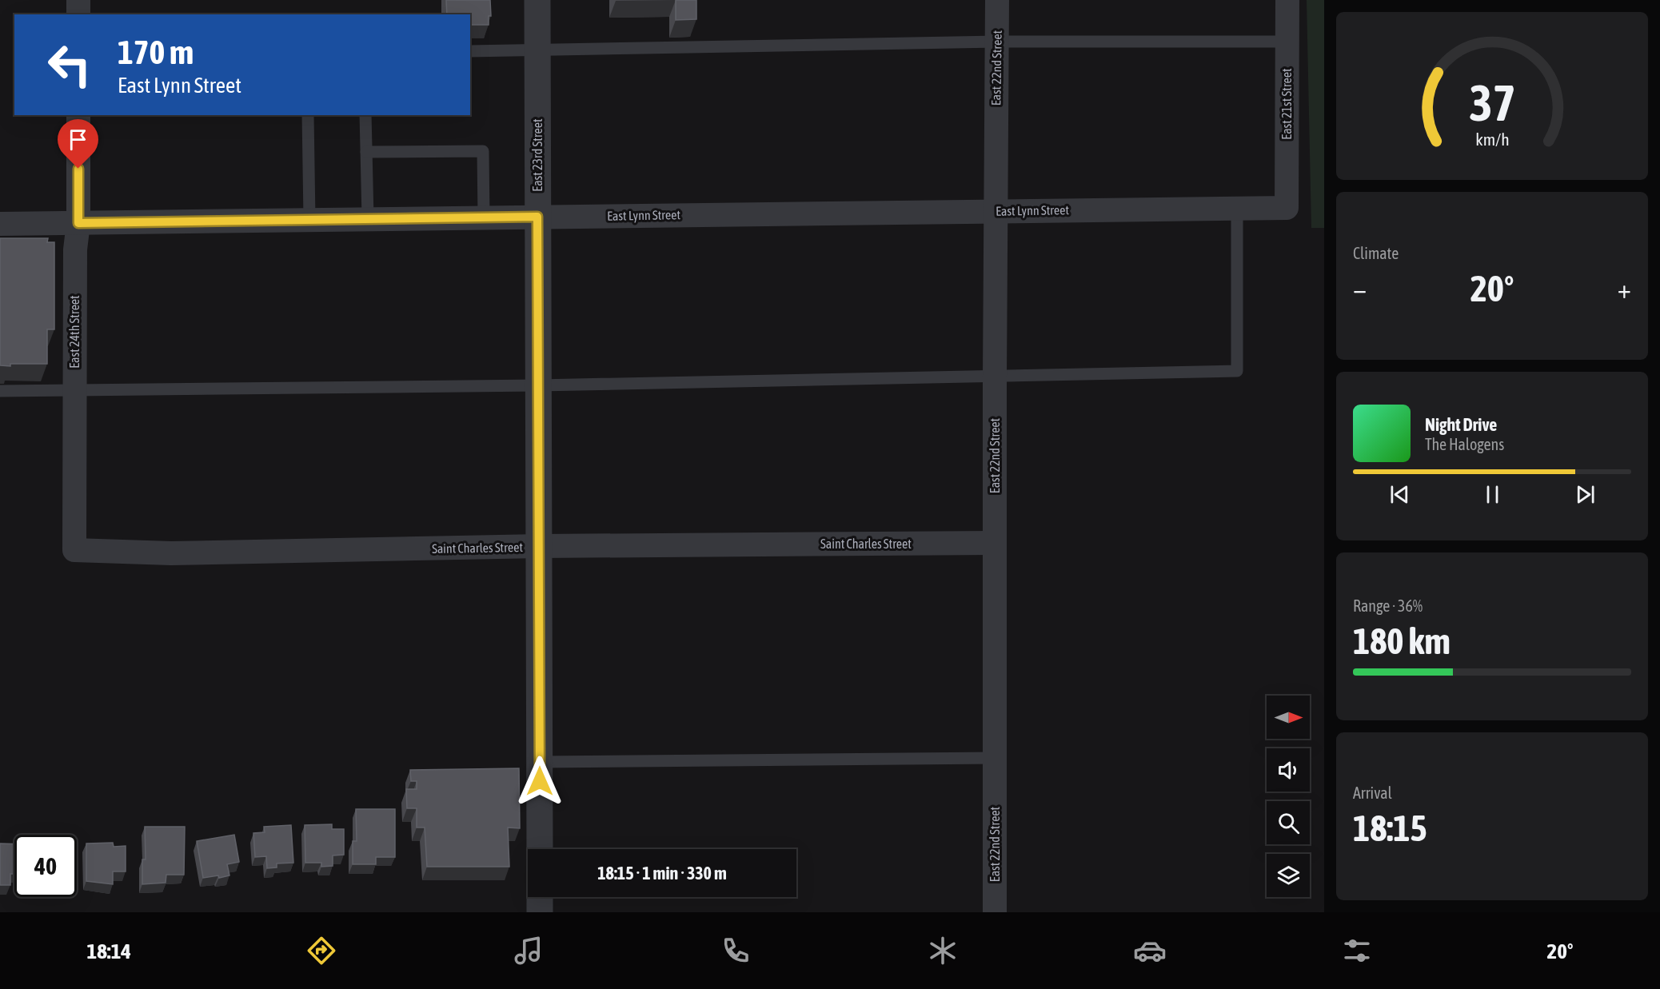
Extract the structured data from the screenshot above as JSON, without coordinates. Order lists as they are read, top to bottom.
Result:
{
  "streets": {
    "street": [
      "East 22nd Street",
      "East 21st Street",
      "East 23rd Street",
      "East Lynn Street",
      "East 24th Street",
      "Saint Charles Street"
    ]
  },
  "crossings": [
    ["East 22nd Street", "East Lynn Street"],
    ["East 22nd Street", "Saint Charles Street"],
    ["East 21st Street", "East Lynn Street"],
    ["East 23rd Street", "East Lynn Street"],
    ["East 23rd Street", "Saint Charles Street"],
    ["East Lynn Street", "East 24th Street"],
    ["East 24th Street", "Saint Charles Street"]
  ],
  "north": "right",
  "page": {
    "turn": ["170 m", "East Lynn Street"],
    "tile": [
      "Climate",
      ["Range · 36%", "180 km"],
      ["Arrival", "18:15"]
    ],
    "heat": ["−", "20°", "+"],
    "song": ["Night Drive", "The Halogens"],
    "limit": "40",
    "trip": "18:15 · 1 min · 330 m",
    "tabs": ["18:14", "20°"],
    "gauge": ["37", "km/h"]
  }
}
